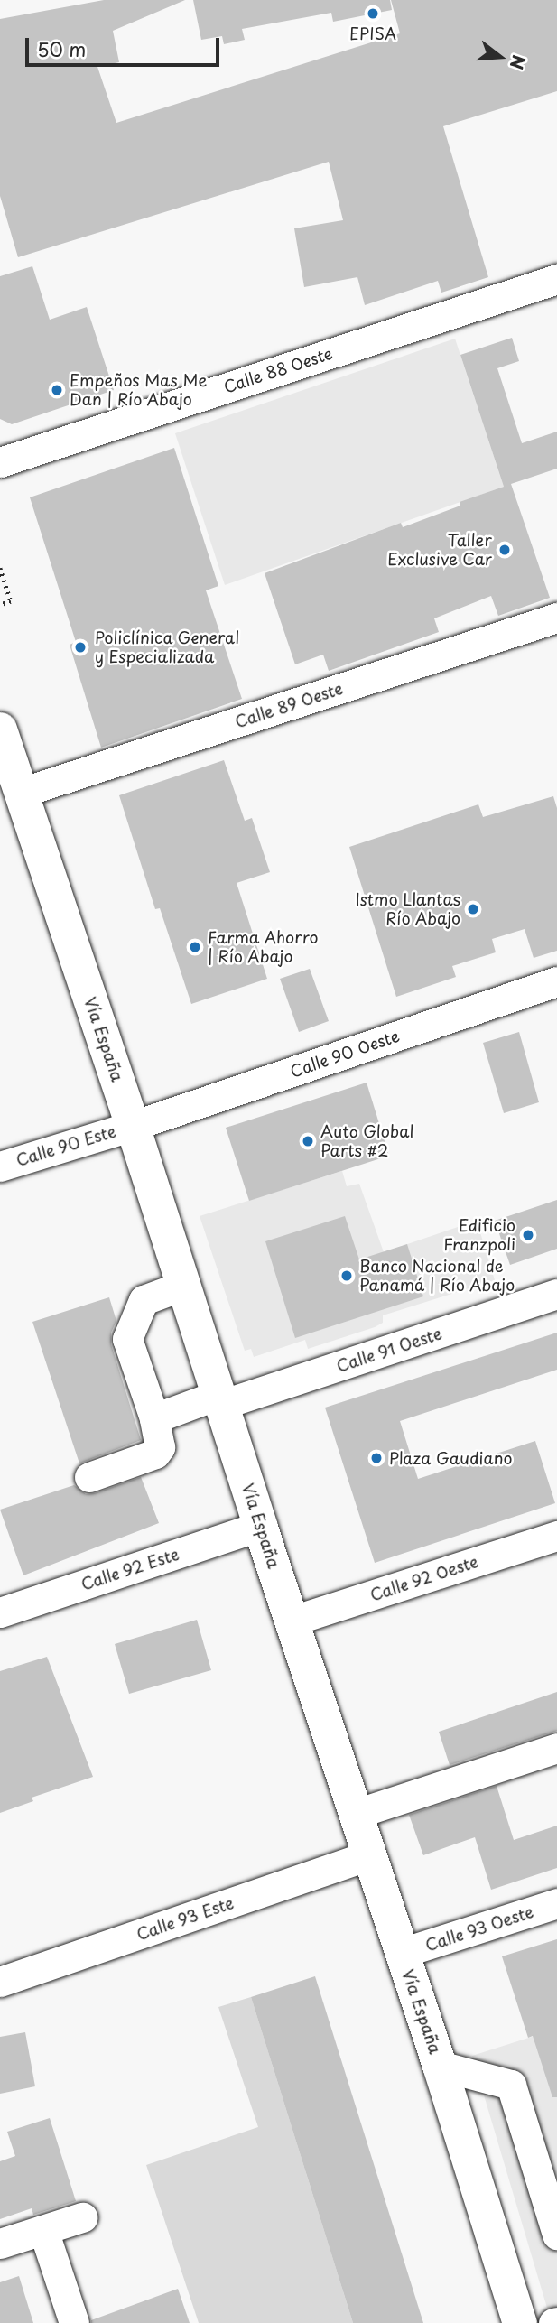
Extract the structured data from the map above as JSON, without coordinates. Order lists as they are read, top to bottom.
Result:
{
  "streets": {
    "main road": ["Vía España"],
    "street": [
      "Calle 88 Oeste",
      "Calle 89 Oeste",
      "Calle 90 Oeste",
      "Calle 90 Este",
      "Calle 91 Oeste",
      "Calle 92 Este",
      "Calle 92 Oeste",
      "Calle 93 Este",
      "Calle 93 Oeste"
    ]
  },
  "crossings": [
    ["Calle 89 Oeste", "Vía España"],
    ["Vía España", "Calle 90 Oeste"],
    ["Vía España", "Calle 90 Este"],
    ["Vía España", "Calle 91 Oeste"],
    ["Vía España", "Calle 92 Este"],
    ["Vía España", "Calle 92 Oeste"],
    ["Vía España", "Calle 93 Este"],
    ["Vía España", "Calle 93 Oeste"],
    ["Calle 90 Oeste", "Calle 90 Este"]
  ],
  "places": [
    "EPISA",
    "Empeños Mas Me Dan | Río Abajo",
    "Taller Exclusive Car",
    "Policlínica General y Especializada",
    "Istmo Llantas Río Abajo",
    "Farma Ahorro | Río Abajo",
    "Auto Global Parts #2",
    "Edificio Franzpoli",
    "Banco Nacional de Panamá | Río Abajo",
    "Plaza Gaudiano"
  ],
  "scale_bar": "50 m",
  "north": "right"
}
